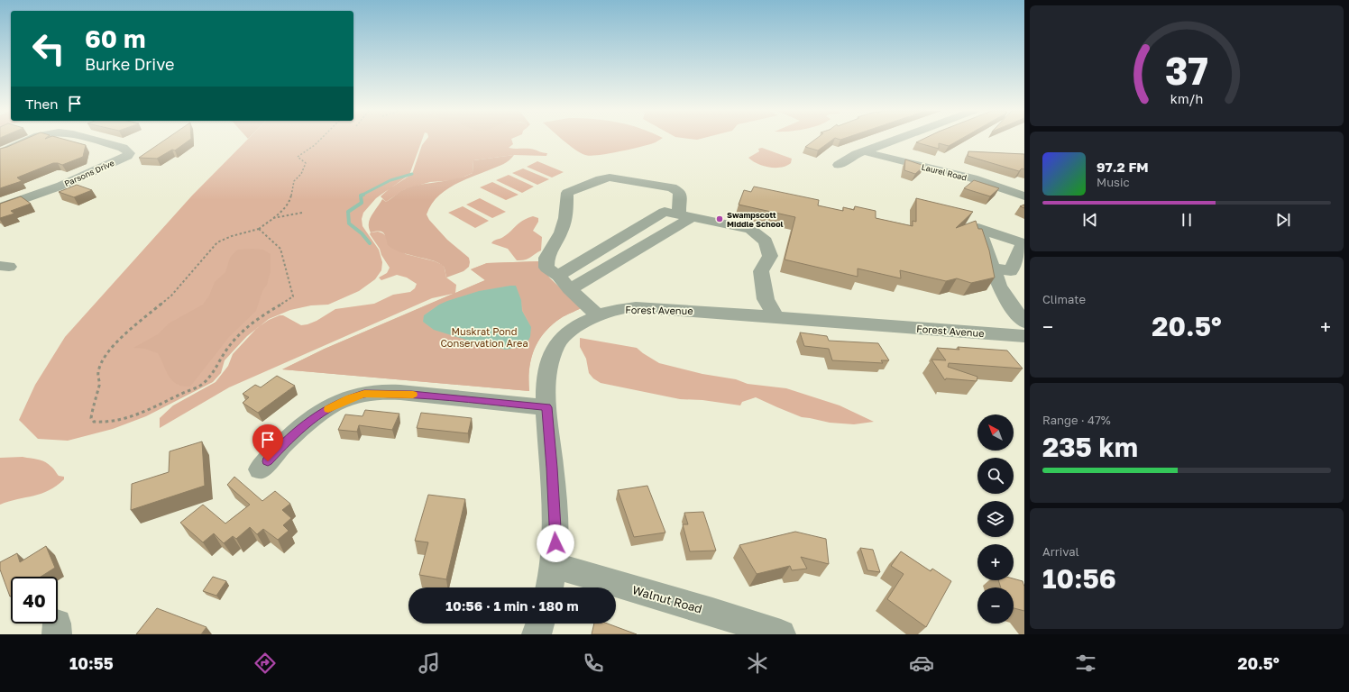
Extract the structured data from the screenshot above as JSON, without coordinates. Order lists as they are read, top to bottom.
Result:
{
  "streets": {
    "street": [
      "Laurel Road",
      "Parsons Drive",
      "Forest Avenue",
      "Walnut Road"
    ]
  },
  "crossings": [
    ["Forest Avenue", "Walnut Road"]
  ],
  "parks": ["Muskrat Pond Conservation Area"],
  "places": ["Swampscott Middle School"],
  "north": "top left",
  "page": {
    "turn": ["60 m", "Burke Drive"],
    "then": "Then",
    "song": ["97.2 FM", "Music"],
    "tile": [
      "Climate",
      ["Range · 47%", "235 km"],
      ["Arrival", "10:56"]
    ],
    "heat": ["−", "20.5°", "+"],
    "map_buttons": ["+", "−"],
    "limit": "40",
    "trip": "10:56 · 1 min · 180 m",
    "tabs": ["10:55", "20.5°"],
    "gauge": ["37", "km/h"]
  }
}
